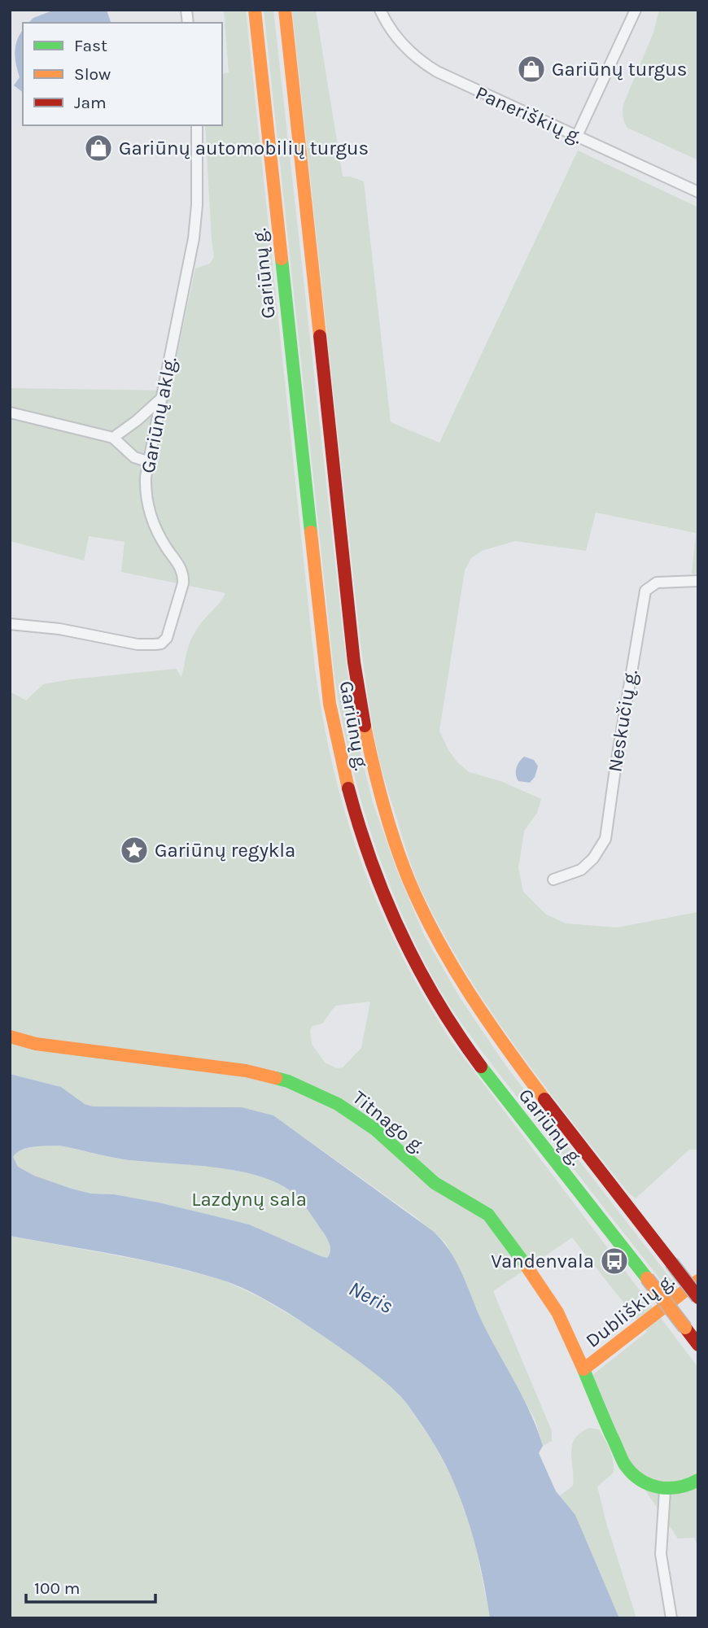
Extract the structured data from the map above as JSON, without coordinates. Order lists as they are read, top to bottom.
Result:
{
  "streets": {
    "main road": ["Gariūnų g.", "Titnago g.", "Dubliškių g."],
    "street": ["Paneriškių g.", "Gariūnų aklg.", "Neskučių g."]
  },
  "crossings": [
    ["Titnago g.", "Dubliškių g."]
  ],
  "water": ["Neris"],
  "parks": ["Lazdynų sala"],
  "places": {
    "shop": ["Gariūnų turgus", "Gariūnų automobilių turgus"],
    "place": ["Gariūnų regykla"],
    "bus stop": ["Vandenvala"]
  },
  "legend": ["Fast", "Slow", "Jam"],
  "scale_bar": "100 m"
}
